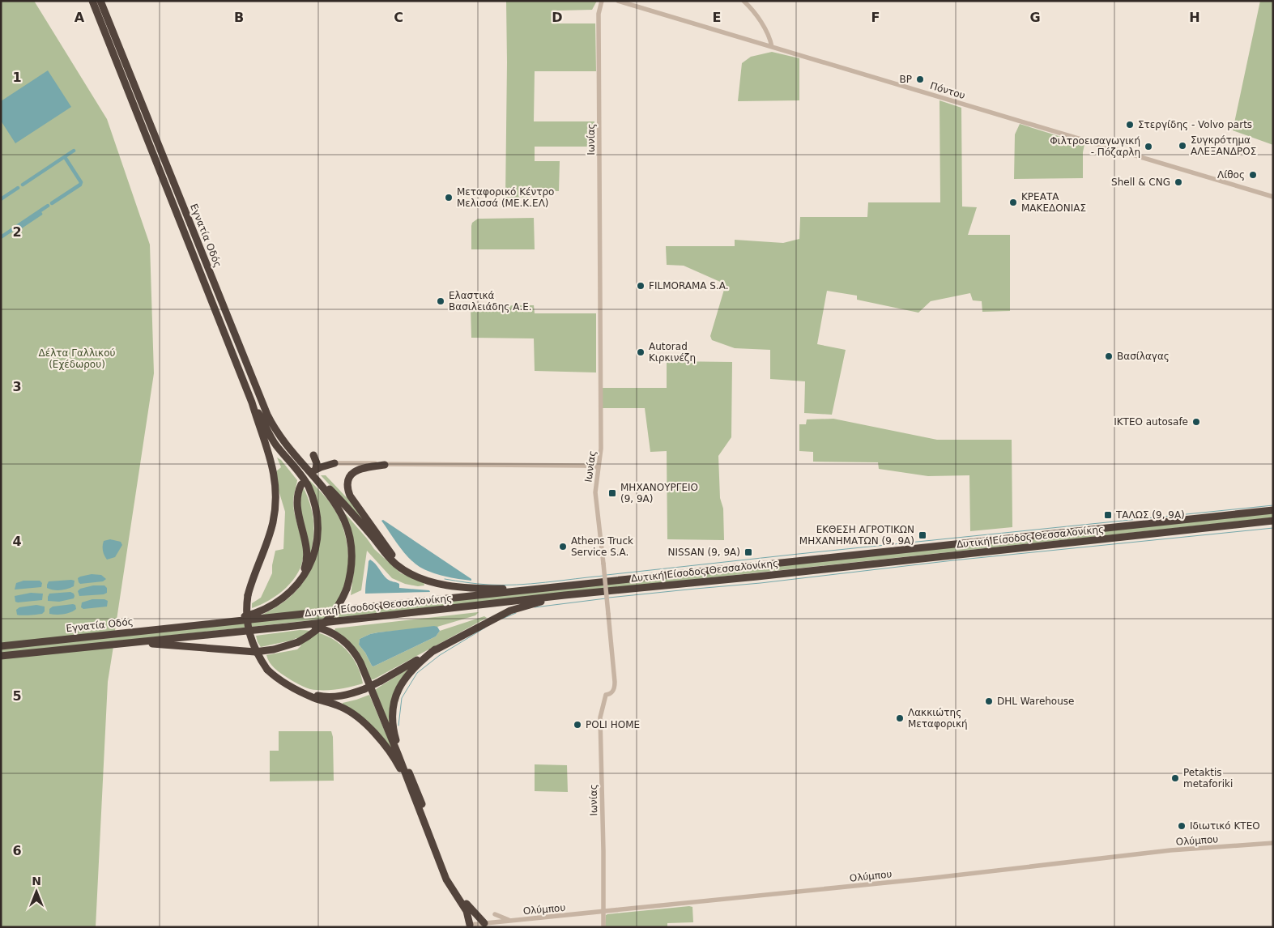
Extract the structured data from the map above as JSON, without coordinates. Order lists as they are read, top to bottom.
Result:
{
  "streets": {
    "highway": ["Εγνατία Οδός", "Δυτική Είσοδος Θεσσαλονίκης"],
    "street": ["Πόντου", "Ιωνίας", "Ολύμπου"]
  },
  "crossings": [
    ["Ιωνίας", "Ολύμπου"],
    ["Εγνατία Οδός", "Δυτική Είσοδος Θεσσαλονίκης"]
  ],
  "parks": ["Δέλτα Γαλλικού (Εχέδωρου)"],
  "places": {
    "other": [
      "BP",
      "Στεργίδης - Volvo parts",
      "Συγκρότημα ΑΛΕΞΑΝΔΡΟΣ",
      "Φιλτροεισαγωγική - Πόζαρλη",
      "Λίθος",
      "Shell & CNG",
      "Μεταφορικό Κέντρο Μελισσά (ΜΕ.Κ.ΕΛ)",
      "ΚΡΕΑΤΑ ΜΑΚΕΔΟΝΙΑΣ",
      "FILMORAMA S.A.",
      "Ελαστικά Βασιλειάδης Α.Ε.",
      "Autorad Κιρκινέζη",
      "Βασίλαγας",
      "ΙΚΤΕΟ autosafe",
      "Athens Truck Service S.A.",
      "DHL Warehouse",
      "Λακκιώτης Μεταφορική",
      "POLI HOME",
      "Petaktis metaforiki",
      "Ιδιωτικό ΚΤΕΟ"
    ],
    "transit": [
      "ΜΗΧΑΝΟΥΡΓΕΙΟ (9, 9Α)",
      "ΤΑΛΩΣ (9, 9Α)",
      "ΕΚΘΕΣΗ ΑΓΡΟΤΙΚΩΝ ΜΗΧΑΝΗΜΑΤΩΝ (9, 9Α)",
      "NISSAN (9, 9Α)"
    ]
  },
  "north": "top",
  "grid": {
    "columns": [
      "A",
      "B",
      "C",
      "D",
      "E",
      "F",
      "G",
      "H"
    ],
    "rows": [
      "1",
      "2",
      "3",
      "4",
      "5",
      "6"
    ]
  }
}
